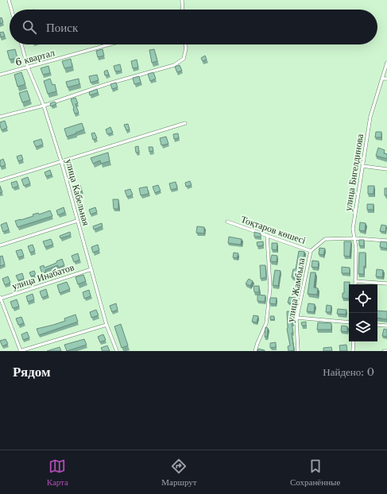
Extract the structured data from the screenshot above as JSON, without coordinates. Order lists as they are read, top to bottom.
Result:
{
  "streets": {
    "street": [
      "6 квартал",
      "улица Бигелдинова",
      "улица Кабельная",
      "Тоқтаров көшесі",
      "улица Инабатов",
      "улица Жамбыла"
    ]
  },
  "crossings": [
    ["6 квартал", "улица Кабельная"],
    ["улица Бигелдинова", "Тоқтаров көшесі"],
    ["улица Кабельная", "улица Инабатов"],
    ["Тоқтаров көшесі", "улица Жамбыла"]
  ],
  "page": {
    "search": "Поиск",
    "heading": ["Рядом", "Найдено: 0"],
    "nav": ["Карта", "Маршрут", "Сохранённые"]
  }
}
